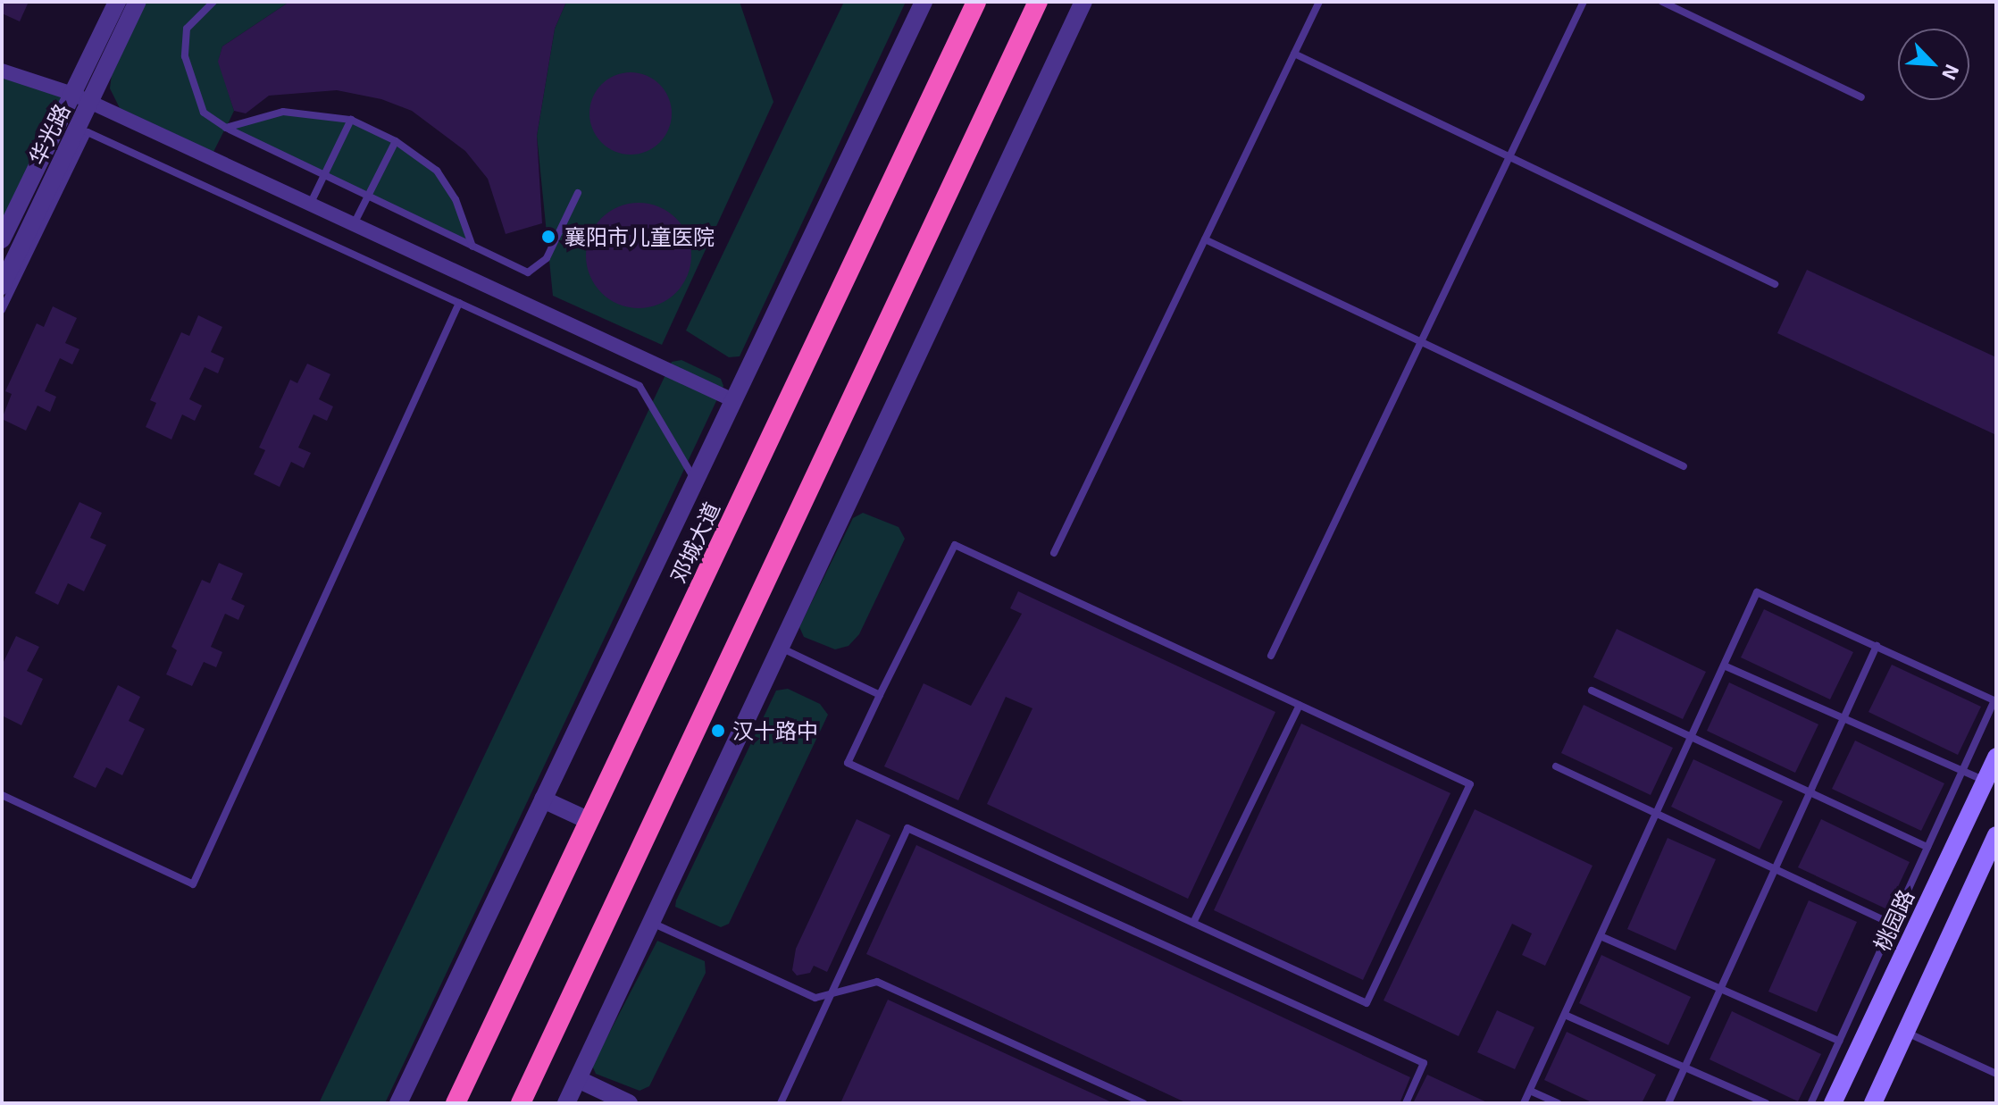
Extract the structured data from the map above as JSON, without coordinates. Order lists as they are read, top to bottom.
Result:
{
  "streets": {
    "highway": ["邓城大道"],
    "main road": ["桃园路"],
    "street": ["华光路"]
  },
  "places": ["襄阳市儿童医院", "汉十路中"],
  "north": "bottom right"
}
